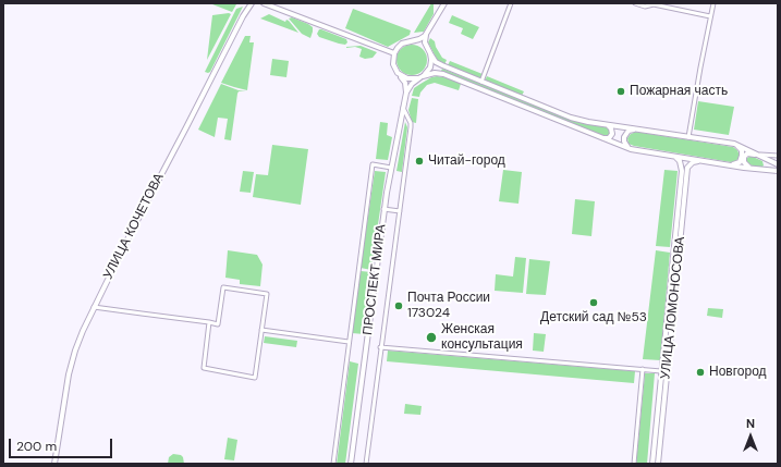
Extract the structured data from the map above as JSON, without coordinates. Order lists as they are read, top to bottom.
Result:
{
  "streets": {
    "main road": ["УЛИЦА КОЧЕТОВА", "ПРОСПЕКТ МИРА", "УЛИЦА ЛОМОНОСОВА"]
  },
  "places": [
    "Пожарная часть",
    "Читай-город",
    "Детский сад №53",
    "Почта России 173024",
    "Женская консультация",
    "Новгород"
  ],
  "scale_bar": "200 m",
  "north": "top"
}
